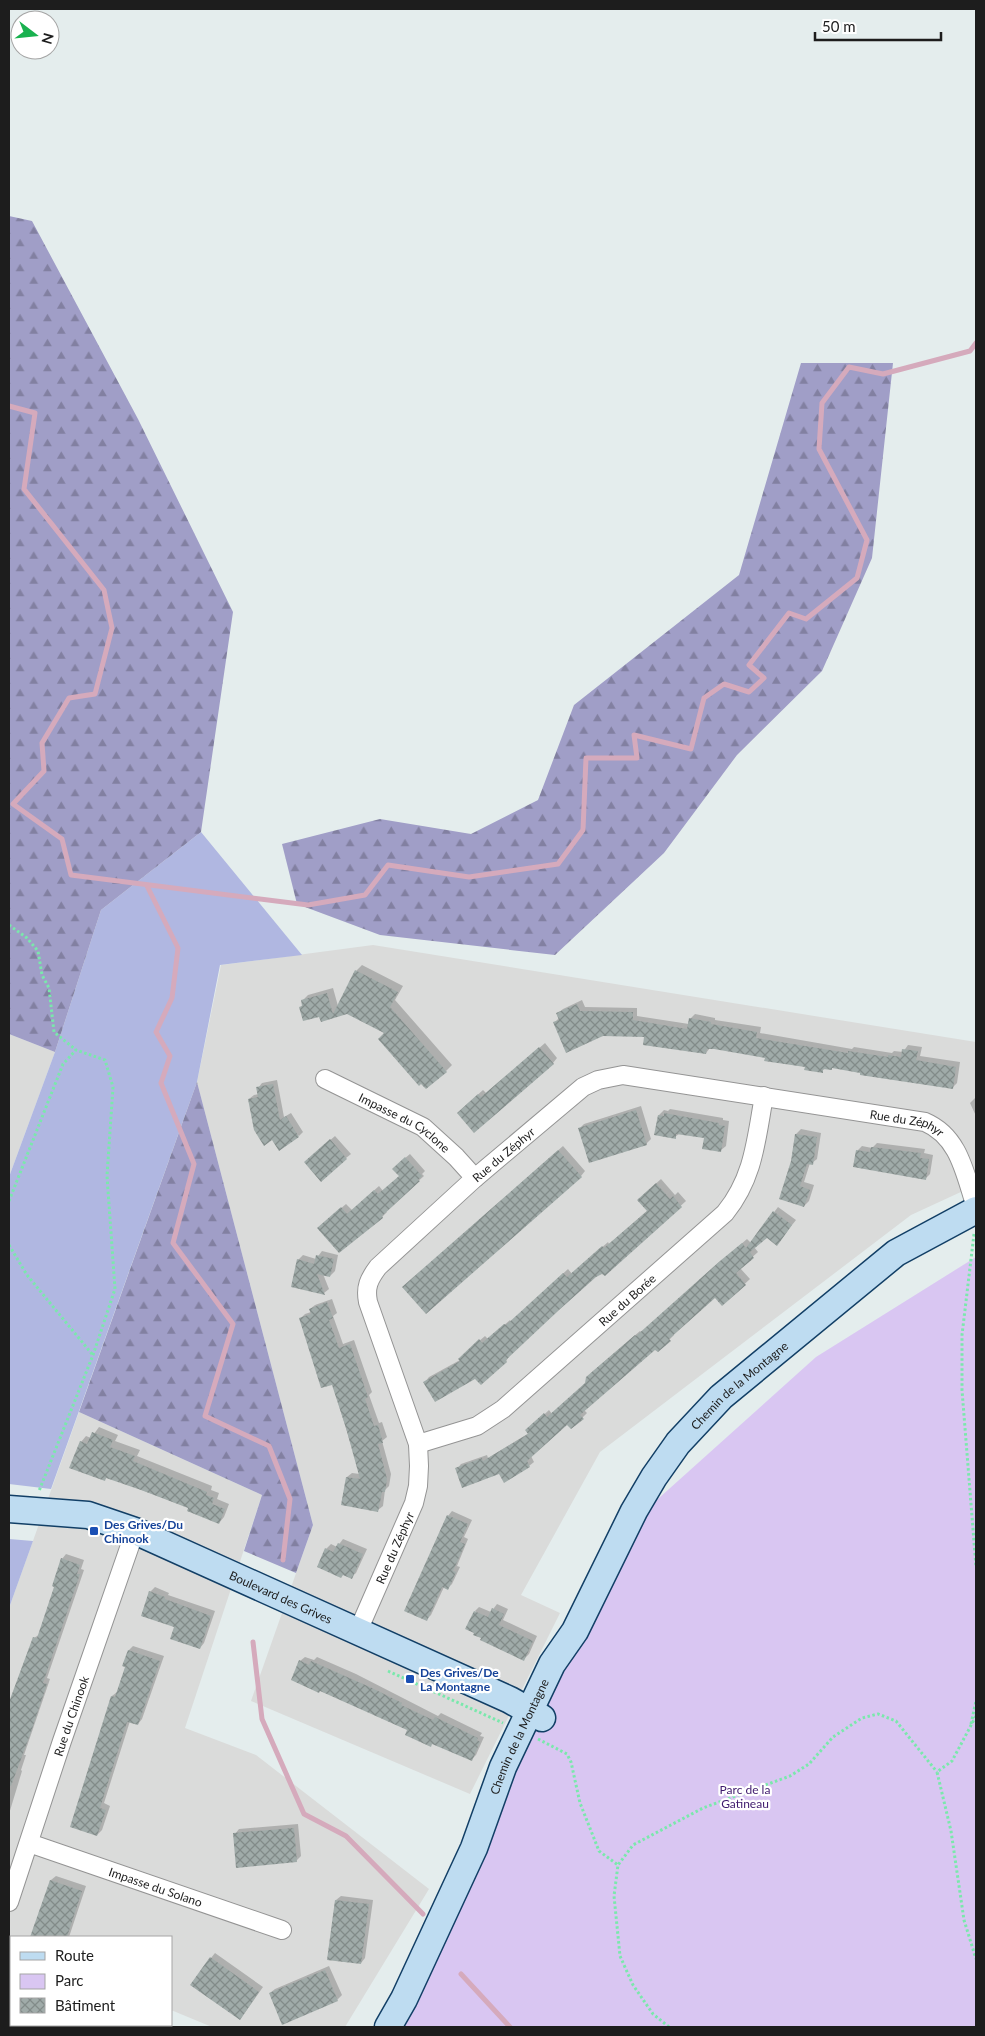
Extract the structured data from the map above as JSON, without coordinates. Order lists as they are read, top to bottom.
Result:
{
  "streets": {
    "street": [
      "Impasse du Cyclone",
      "Rue du Zéphyr",
      "Rue du Borée",
      "Chemin de la Montagne",
      "Boulevard des Grives",
      "Rue du Chinook",
      "Impasse du Solano"
    ]
  },
  "crossings": [
    ["Impasse du Cyclone", "Rue du Zéphyr"],
    ["Rue du Zéphyr", "Rue du Borée"],
    ["Rue du Zéphyr", "Chemin de la Montagne"],
    ["Rue du Zéphyr", "Boulevard des Grives"],
    ["Chemin de la Montagne", "Boulevard des Grives"],
    ["Boulevard des Grives", "Rue du Chinook"],
    ["Rue du Chinook", "Impasse du Solano"]
  ],
  "parks": ["Parc de la Gatineau"],
  "places": {
    "transit": ["Des Grives/Du Chinook", "Des Grives/De La Montagne"]
  },
  "legend": ["Route", "Parc", "Bâtiment"],
  "scale_bar": "50 m",
  "north": "right"
}
